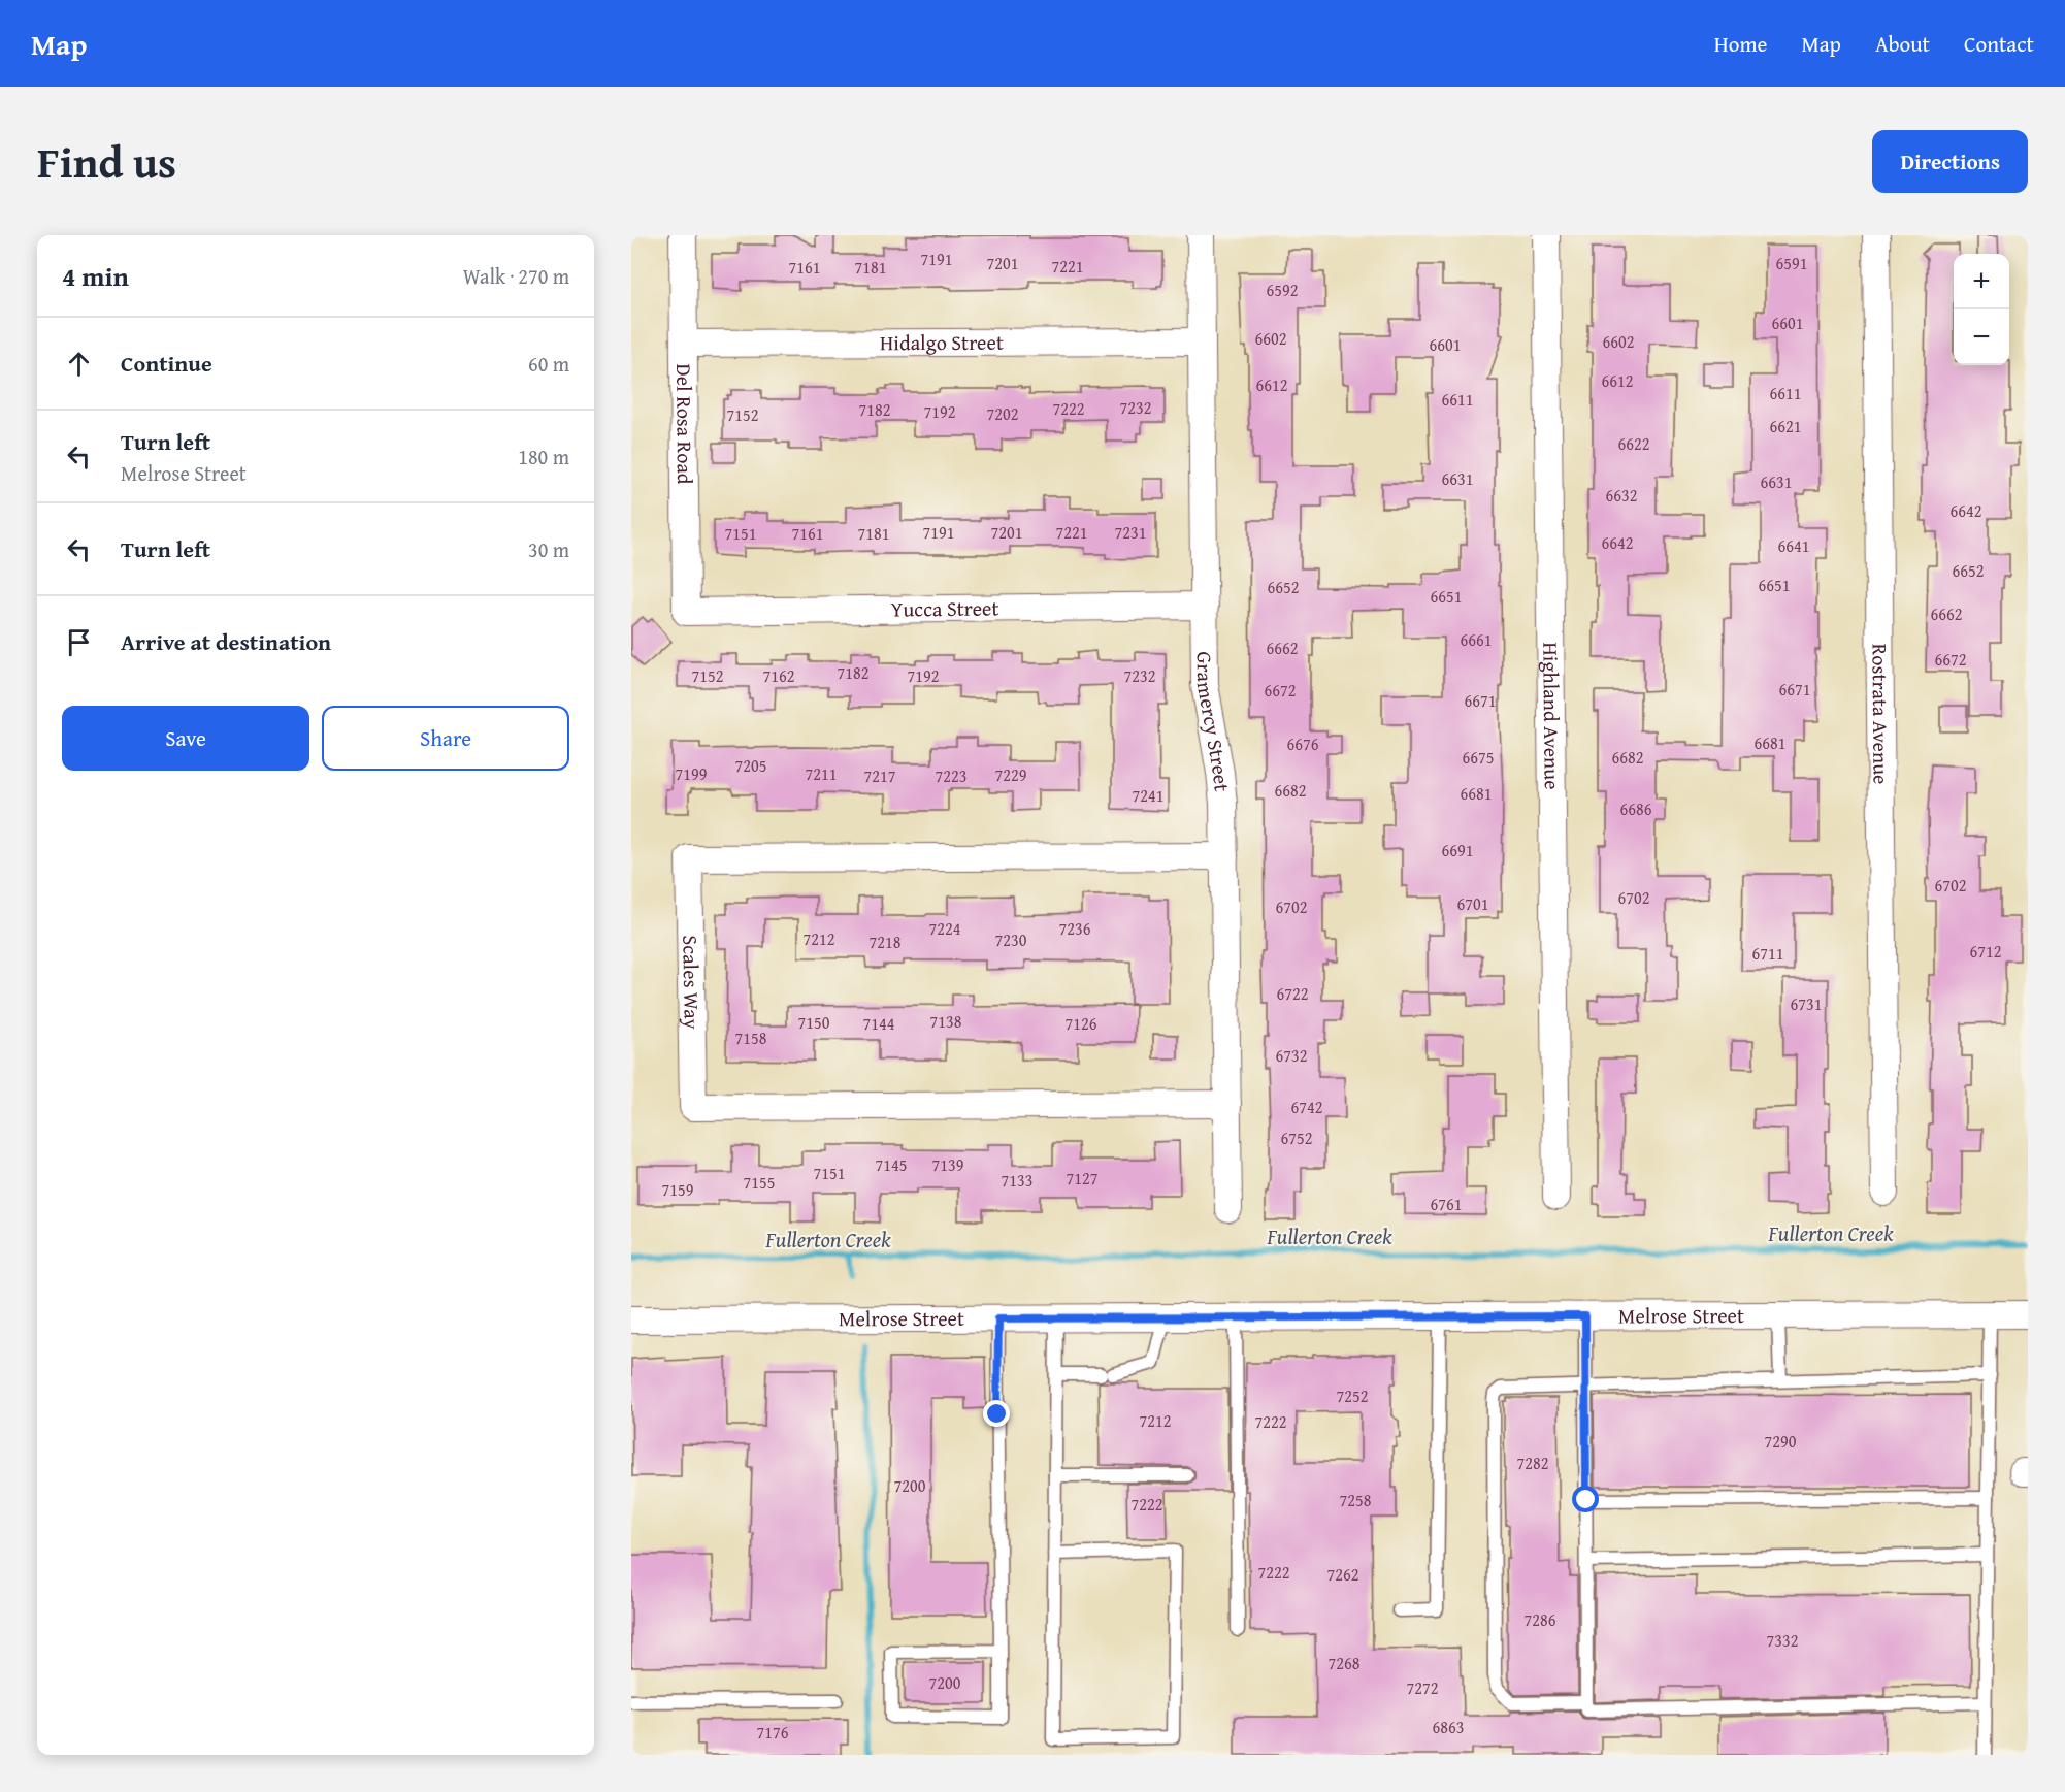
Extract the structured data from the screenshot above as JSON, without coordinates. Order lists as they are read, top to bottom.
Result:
{
  "streets": {
    "street": [
      "Hidalgo Street",
      "Del Rosa Road",
      "Yucca Street",
      "Rostrata Avenue",
      "Highland Avenue",
      "Gramercy Street",
      "Scales Way",
      "Melrose Street"
    ]
  },
  "crossings": [
    ["Hidalgo Street", "Del Rosa Road"],
    ["Hidalgo Street", "Gramercy Street"],
    ["Del Rosa Road", "Yucca Street"],
    ["Yucca Street", "Gramercy Street"],
    ["Gramercy Street", "Scales Way"]
  ],
  "water": ["Fullerton Creek"],
  "house_numbers": [
    "7191",
    "7201",
    "6591",
    "7221",
    "7161",
    "7181",
    "6592",
    "6601",
    "6602",
    "6602",
    "6601",
    "6612",
    "6612",
    "6611",
    "6611",
    "7232",
    "7222",
    "7182",
    "7192",
    "7202",
    "7152",
    "6621",
    "6622",
    "6631",
    "6631",
    "6632",
    "6642",
    "7191",
    "7201",
    "7221",
    "7231",
    "7151",
    "7161",
    "7181",
    "6642",
    "6641",
    "6652",
    "6651",
    "6652",
    "6651",
    "6662",
    "6661",
    "6662",
    "6672",
    "7182",
    "7152",
    "7162",
    "7192",
    "7232",
    "6671",
    "6672",
    "6671",
    "6681",
    "6676",
    "6675",
    "6682",
    "7205",
    "7199",
    "7211",
    "7229",
    "7217",
    "7223",
    "6682",
    "6681",
    "7241",
    "6686",
    "6691",
    "6702",
    "6702",
    "6701",
    "6702",
    "7224",
    "7236",
    "7212",
    "7230",
    "7218",
    "6712",
    "6711",
    "6722",
    "6731",
    "7138",
    "7150",
    "7144",
    "7126",
    "7158",
    "6732",
    "6742",
    "6752",
    "7145",
    "7139",
    "7151",
    "7127",
    "7133",
    "7155",
    "7159",
    "6761",
    "7252",
    "7212",
    "7222",
    "7290",
    "7282",
    "7200",
    "7258",
    "7222",
    "7222",
    "7262",
    "7286",
    "7332",
    "7268",
    "7200",
    "7272",
    "6863",
    "7176"
  ],
  "page": {
    "header": "Map",
    "nav": [
      "Home",
      "Map",
      "About",
      "Contact"
    ],
    "title": "Find us",
    "buttons": [
      "Directions",
      ["Save", "Share"]
    ],
    "heading": ["4 min", "Walk · 270 m"],
    "map_buttons": ["+", "−"],
    "list": [
      ["Continue", "60 m"],
      ["Turn left", "Melrose Street", "180 m"],
      ["Turn left", "30 m"],
      "Arrive at destination"
    ]
  }
}
